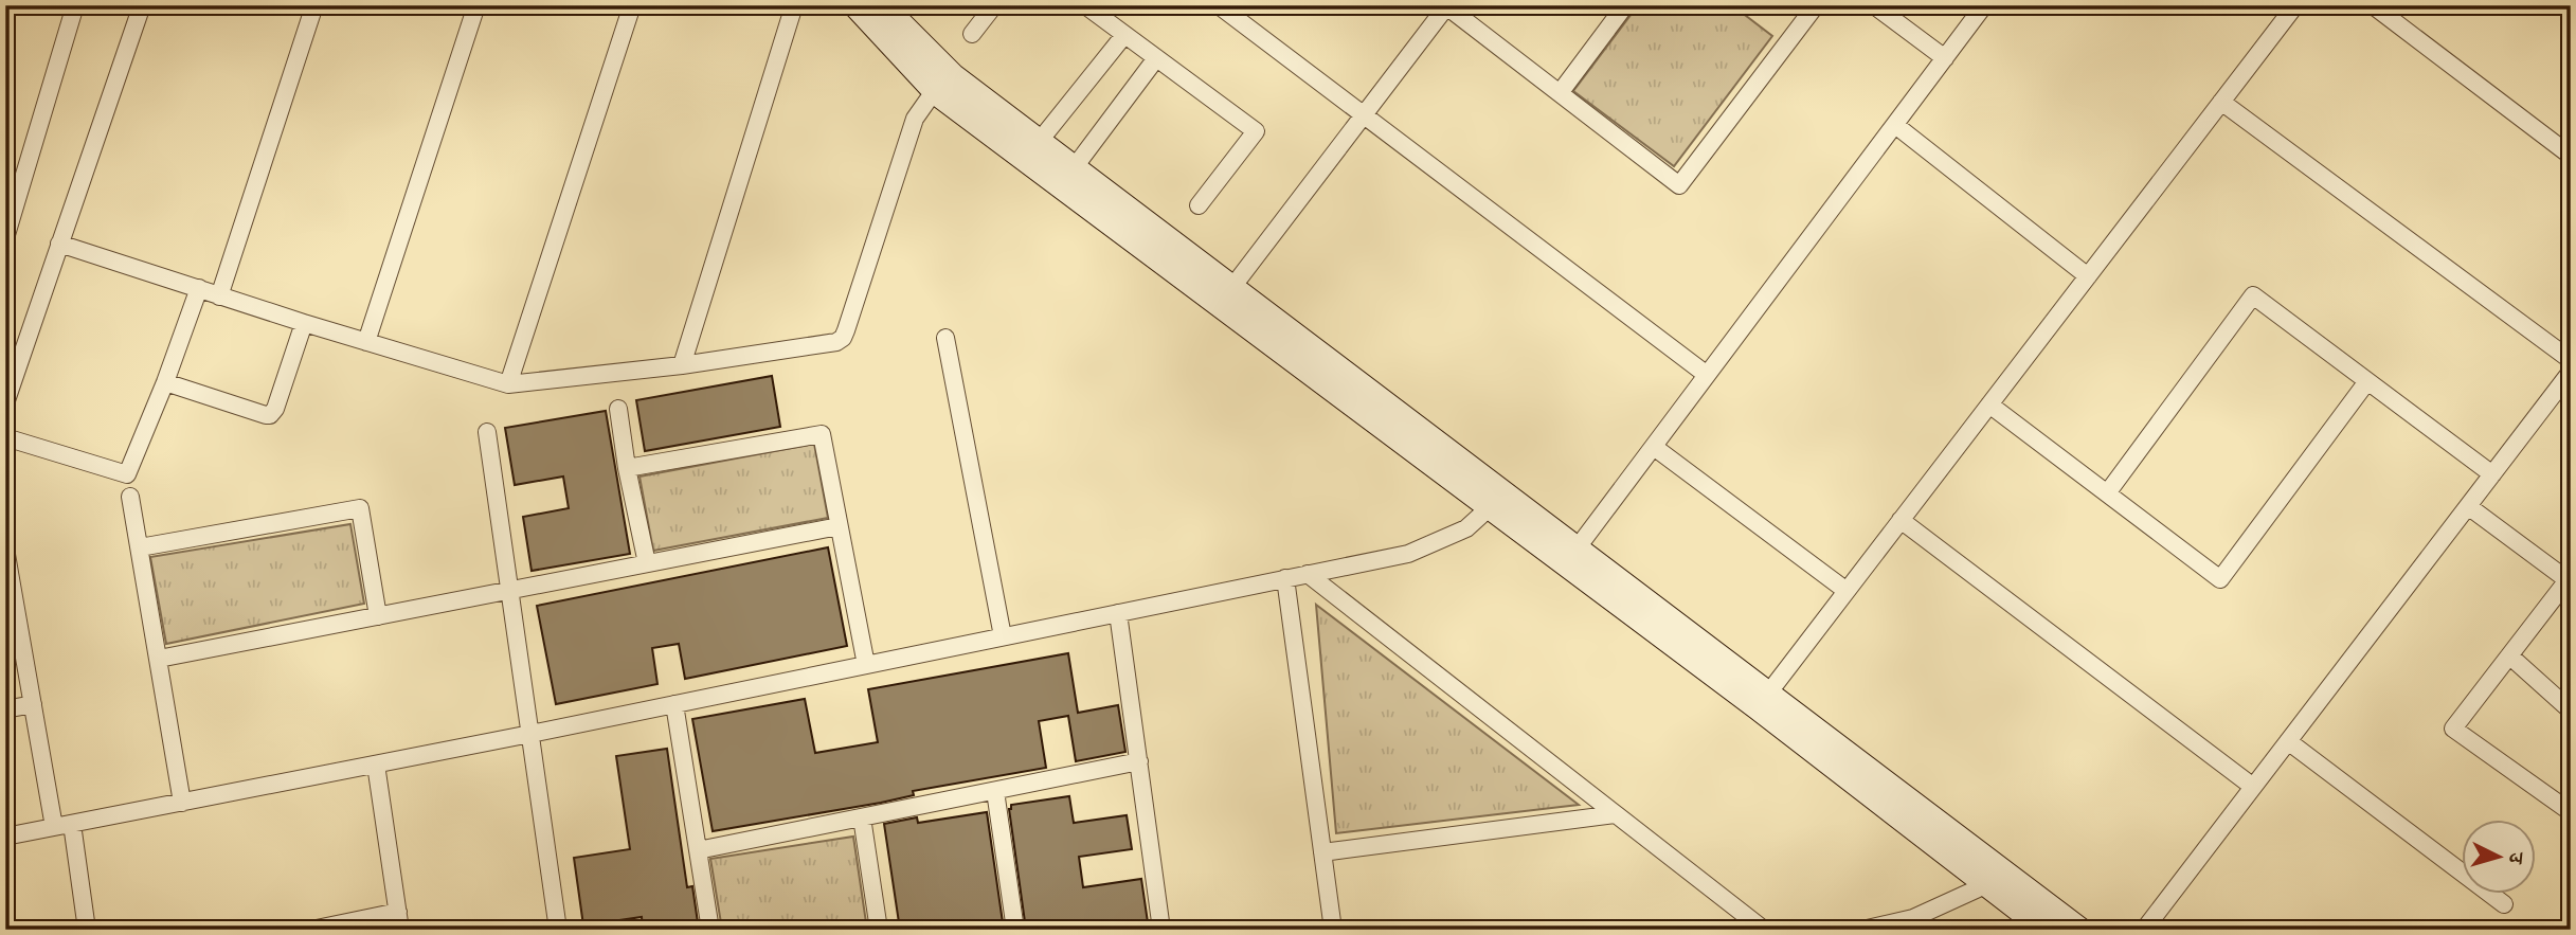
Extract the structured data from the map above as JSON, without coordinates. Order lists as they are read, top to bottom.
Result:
{
  "north": "right"
}
